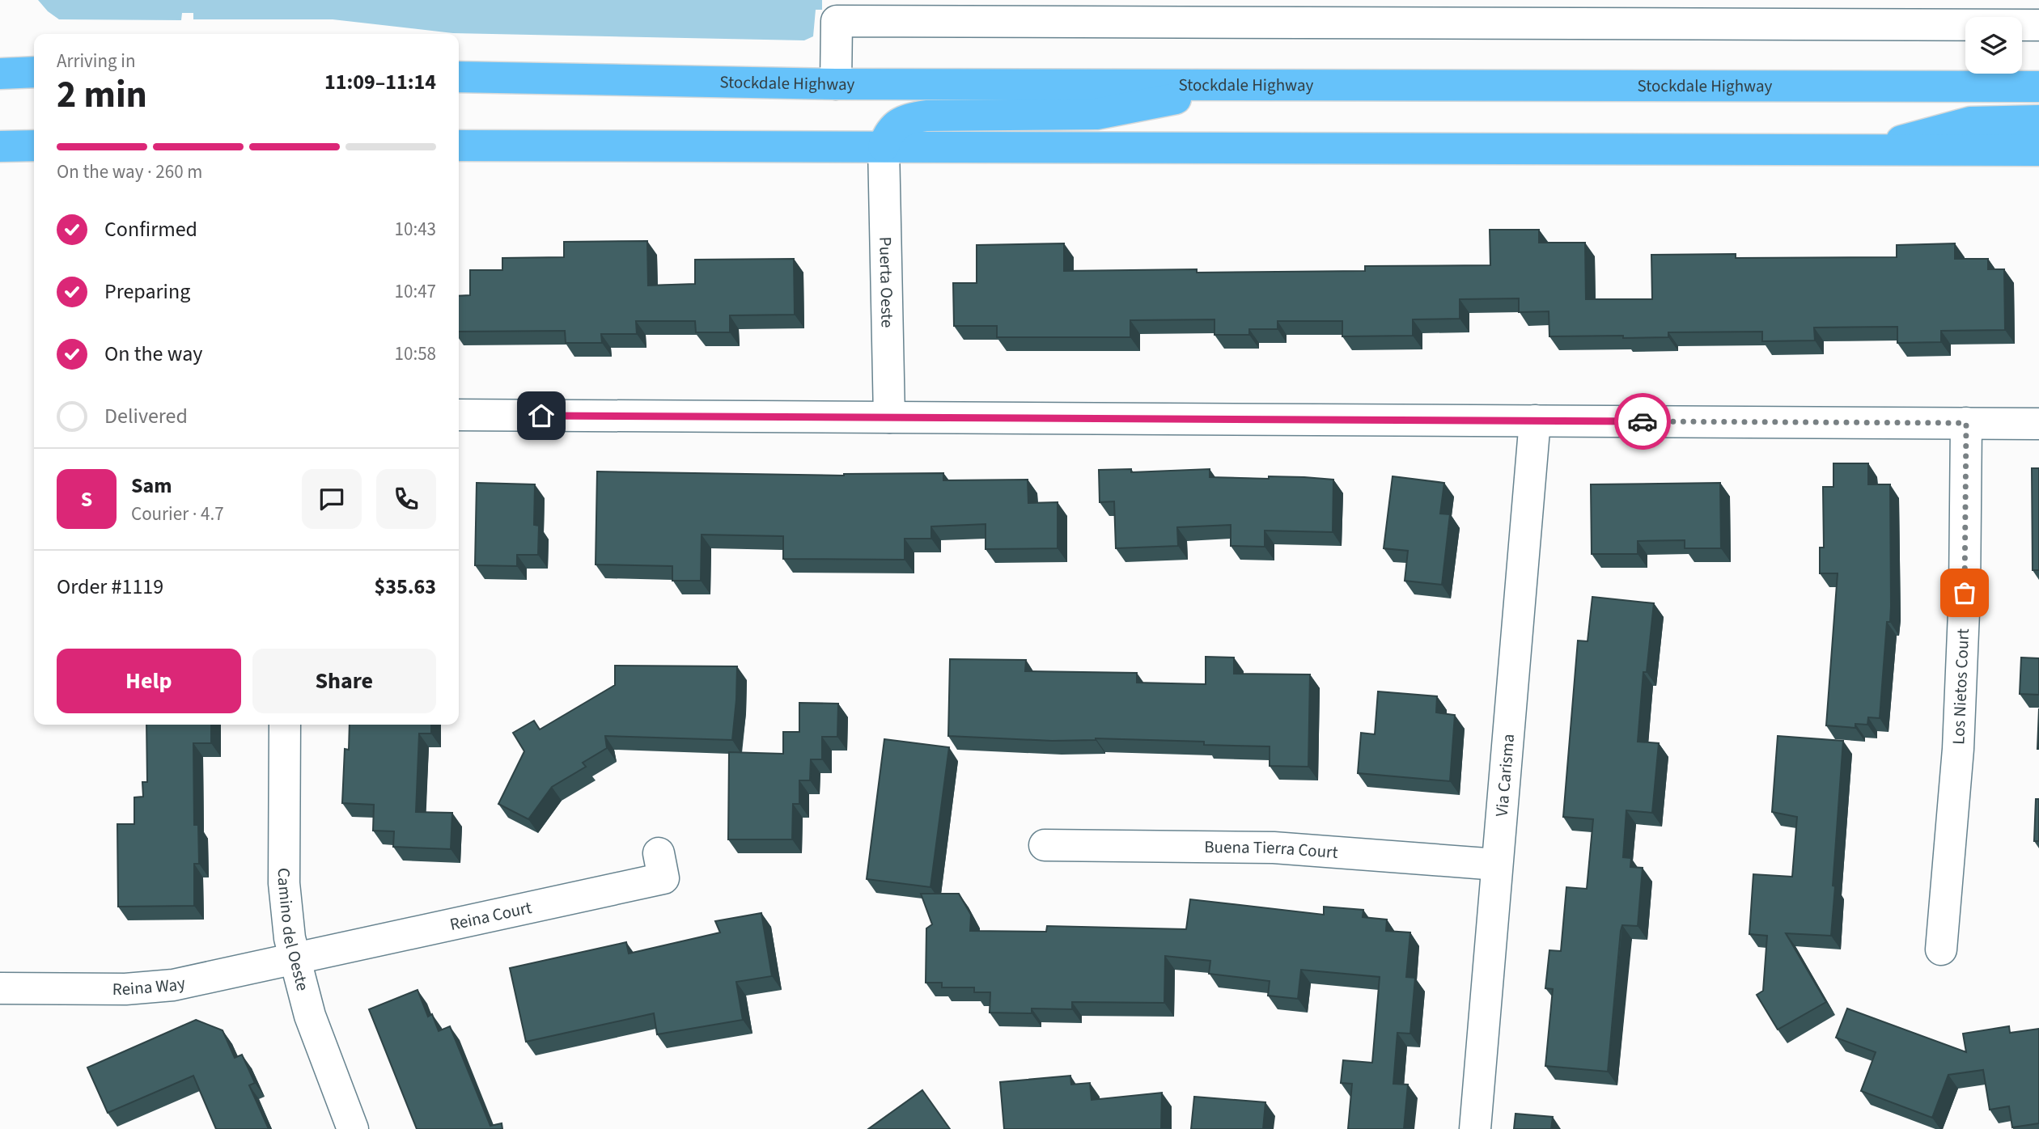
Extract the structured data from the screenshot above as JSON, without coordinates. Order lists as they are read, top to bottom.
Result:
{
  "streets": {
    "main road": ["Stockdale Highway"],
    "street": [
      "Puerta Oeste",
      "Los Nietos Court",
      "Via Carisma",
      "Buena Tierra Court",
      "Reina Court",
      "Camino del Oeste",
      "Reina Way"
    ]
  },
  "crossings": [
    ["Via Carisma", "Buena Tierra Court"],
    ["Reina Court", "Camino del Oeste"],
    ["Reina Court", "Reina Way"],
    ["Camino del Oeste", "Reina Way"]
  ],
  "page": {
    "heading": ["2 min", "Arriving in", "11:09–11:14"],
    "panel": [
      "Sam",
      "Courier · 4.7",
      "Order #1119",
      "$35.63"
    ],
    "bar": "On the way · 260 m",
    "list": [
      ["Confirmed", "10:43"],
      ["Preparing", "10:47"],
      ["On the way", "10:58"],
      "Delivered"
    ],
    "round": "S",
    "buttons": ["Help", "Share"]
  }
}
